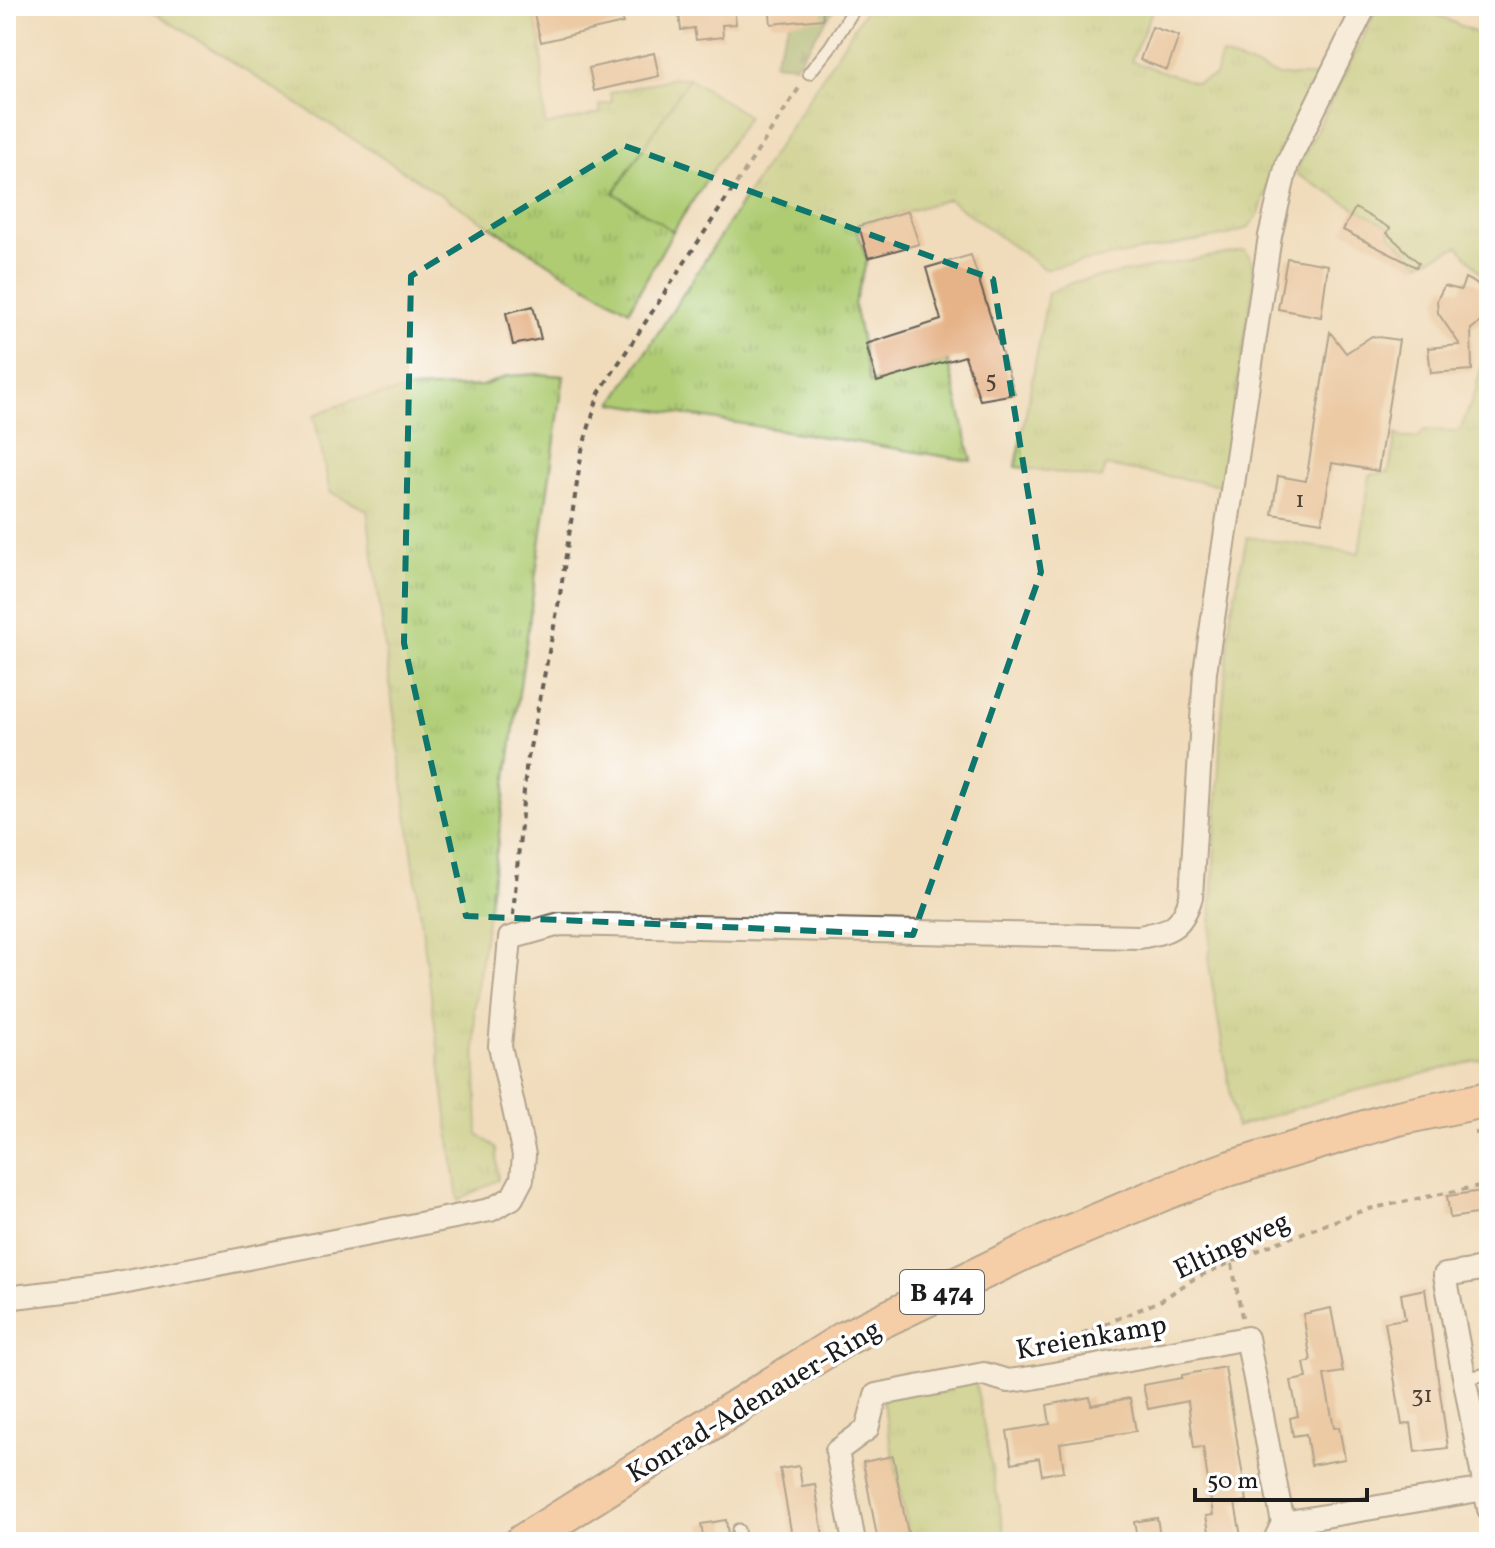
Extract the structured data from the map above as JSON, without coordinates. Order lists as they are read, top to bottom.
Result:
{
  "streets": {
    "main road": ["B 474", "Konrad-Adenauer-Ring"],
    "street": ["Kreienkamp"],
    "path": ["Eltingweg"]
  },
  "crossings": [
    ["Eltingweg", "Kreienkamp"]
  ],
  "house_numbers": ["5", "1", "31"],
  "scale_bar": "50 m"
}
